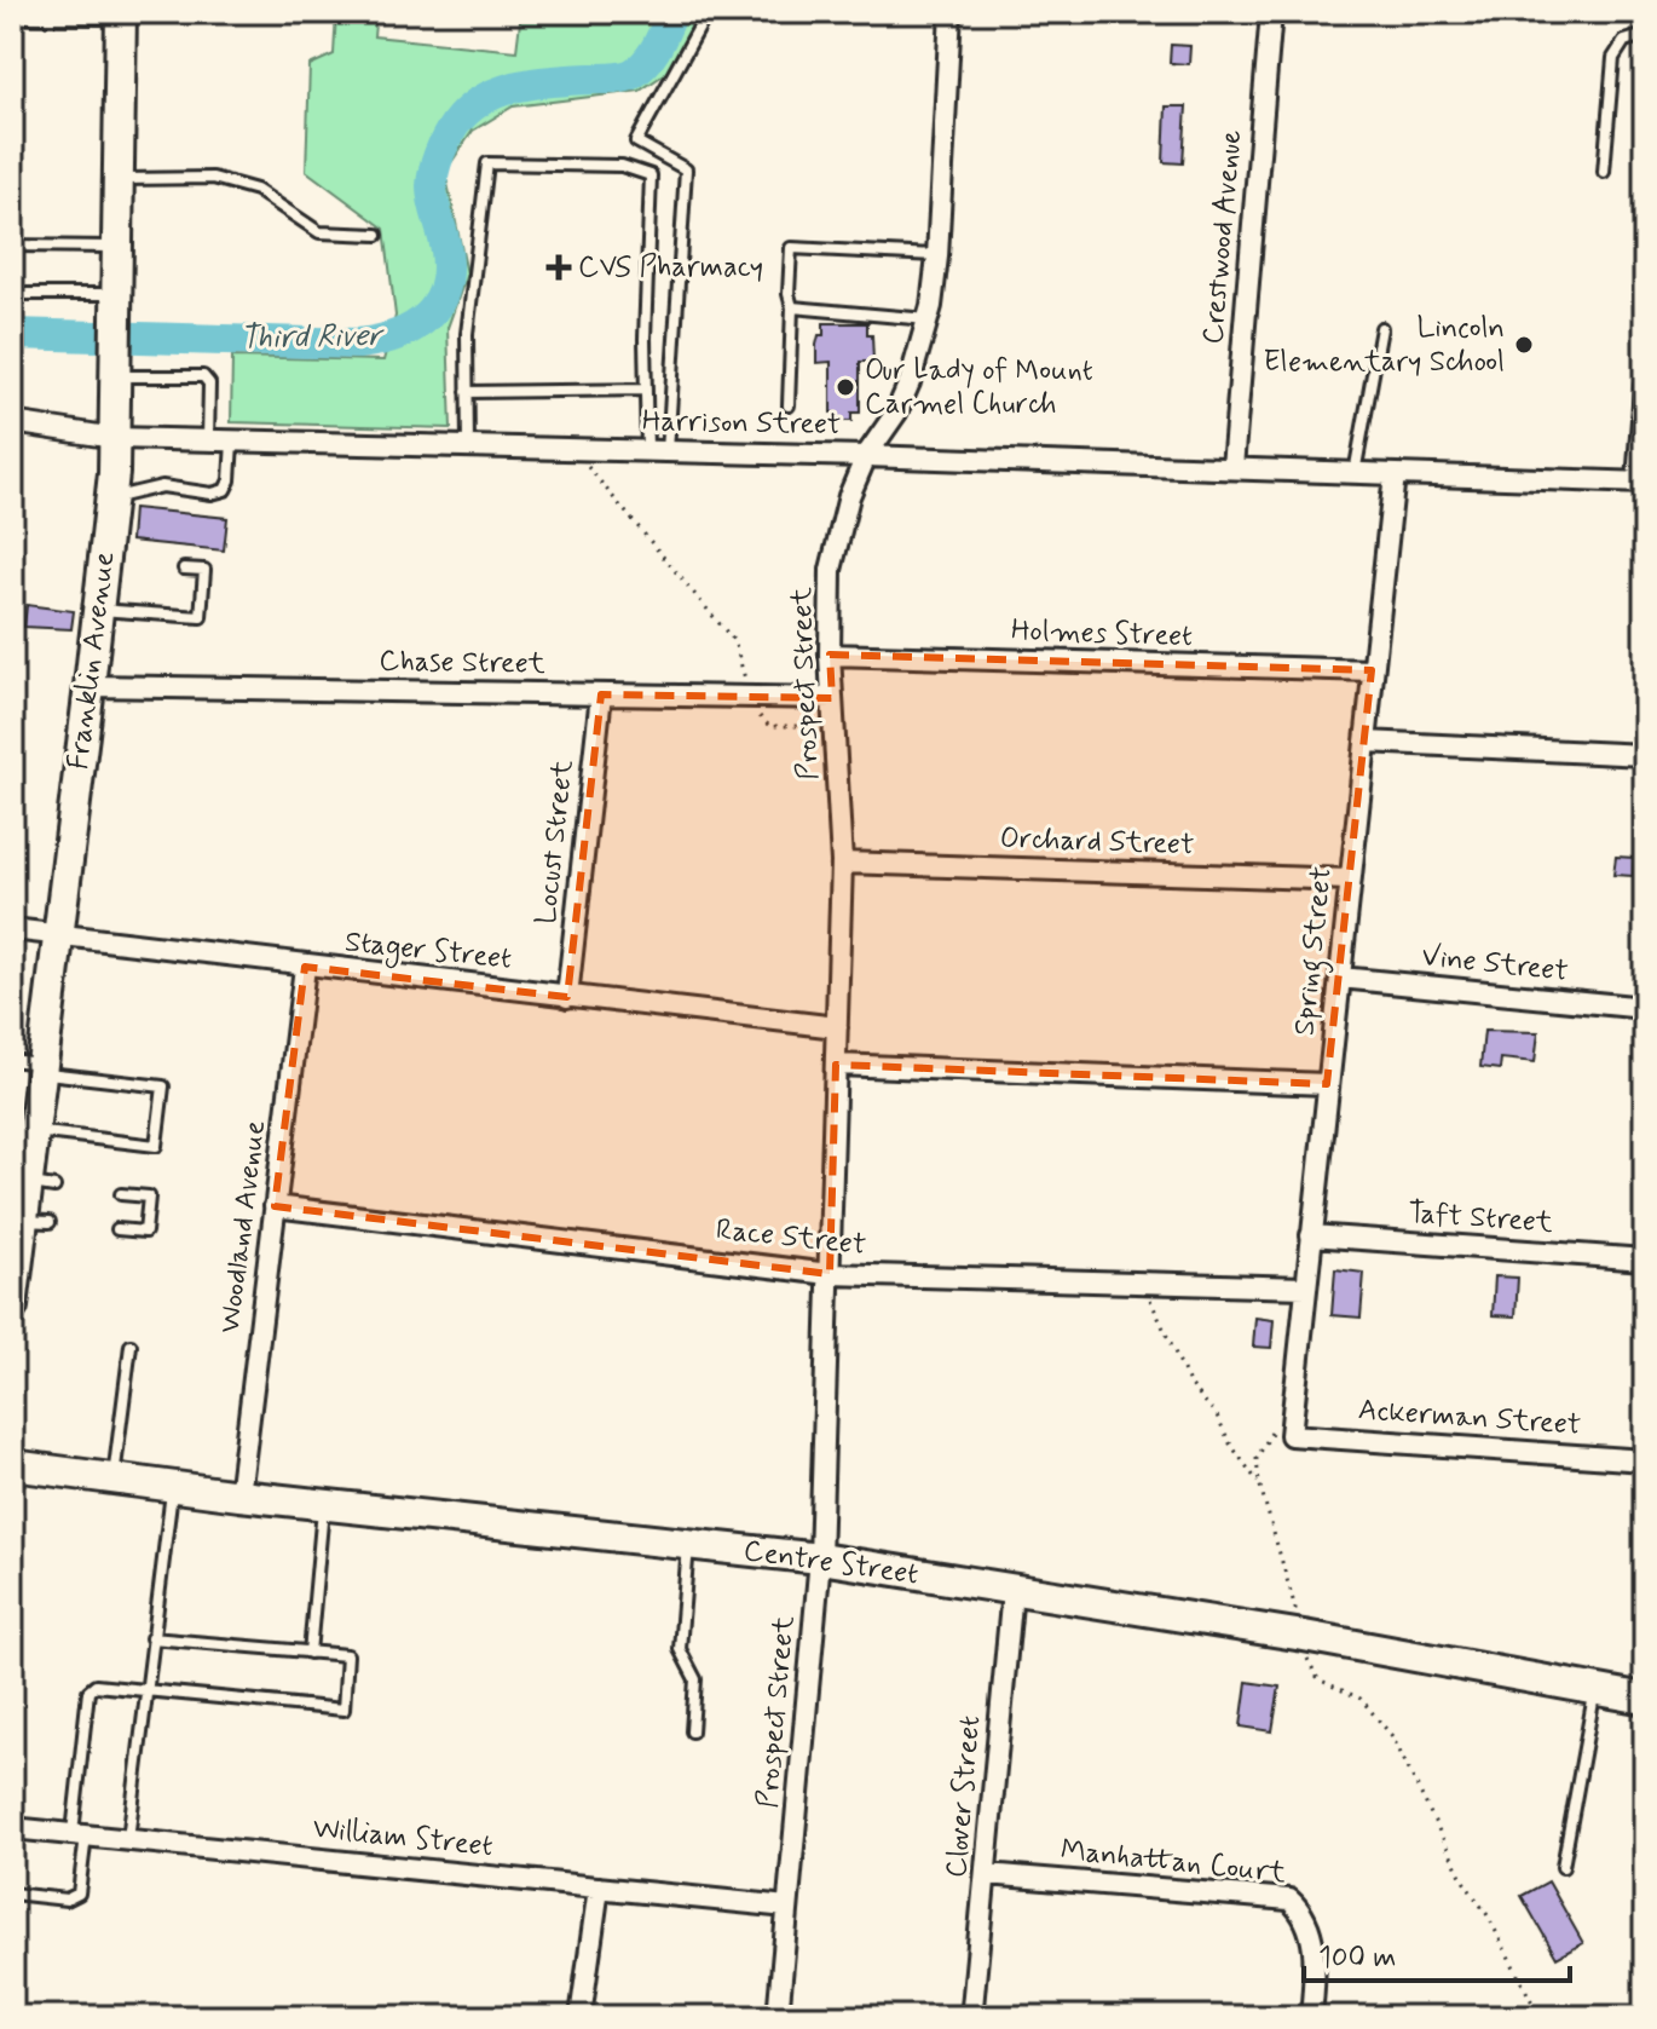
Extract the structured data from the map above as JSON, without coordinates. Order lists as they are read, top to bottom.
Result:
{
  "streets": {
    "street": [
      "Crestwood Avenue",
      "Harrison Street",
      "Holmes Street",
      "Franklin Avenue",
      "Chase Street",
      "Prospect Street",
      "Locust Street",
      "Orchard Street",
      "Stager Street",
      "Spring Street",
      "Vine Street",
      "Taft Street",
      "Woodland Avenue",
      "Race Street",
      "Ackerman Street",
      "Centre Street",
      "Clover Street",
      "William Street",
      "Manhattan Court"
    ]
  },
  "crossings": [
    ["Crestwood Avenue", "Harrison Street"],
    ["Harrison Street", "Franklin Avenue"],
    ["Harrison Street", "Prospect Street"],
    ["Harrison Street", "Spring Street"],
    ["Holmes Street", "Prospect Street"],
    ["Holmes Street", "Spring Street"],
    ["Franklin Avenue", "Chase Street"],
    ["Franklin Avenue", "Stager Street"],
    ["Chase Street", "Prospect Street"],
    ["Chase Street", "Locust Street"],
    ["Prospect Street", "Orchard Street"],
    ["Prospect Street", "Stager Street"],
    ["Prospect Street", "Race Street"],
    ["Prospect Street", "Centre Street"],
    ["Prospect Street", "William Street"],
    ["Locust Street", "Stager Street"],
    ["Orchard Street", "Spring Street"],
    ["Stager Street", "Woodland Avenue"],
    ["Spring Street", "Vine Street"],
    ["Spring Street", "Taft Street"],
    ["Spring Street", "Race Street"],
    ["Spring Street", "Ackerman Street"],
    ["Woodland Avenue", "Race Street"],
    ["Woodland Avenue", "Centre Street"],
    ["Centre Street", "Clover Street"],
    ["Clover Street", "Manhattan Court"]
  ],
  "water": ["Third River"],
  "places": {
    "health": ["CVS Pharmacy"],
    "other": ["Lincoln Elementary School", "Our Lady of Mount Carmel Church"]
  },
  "scale_bar": "100 m"
}
